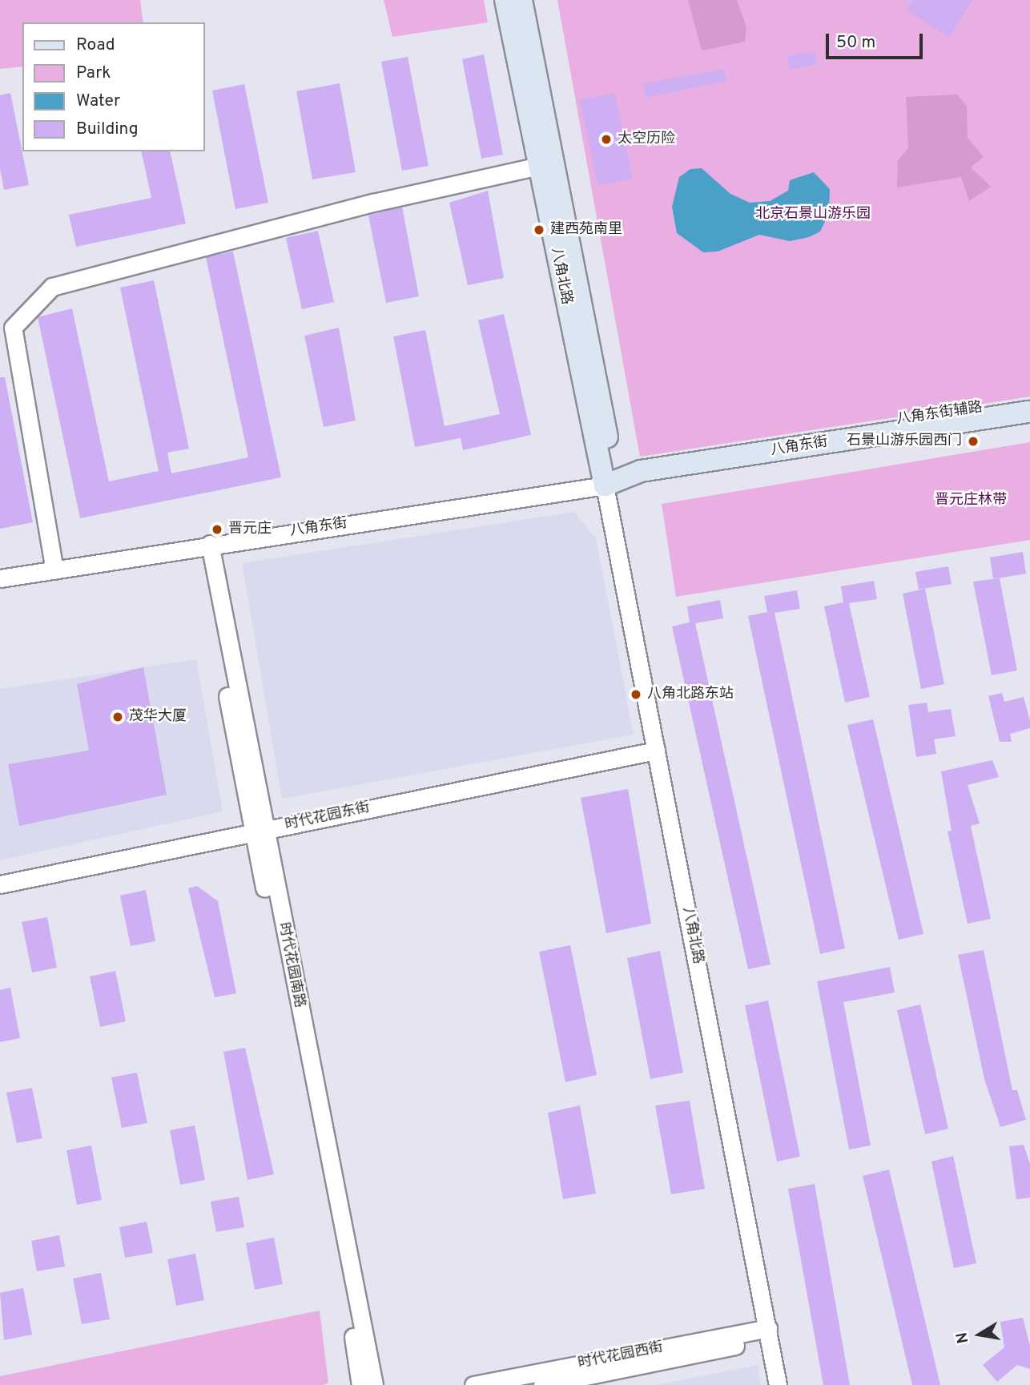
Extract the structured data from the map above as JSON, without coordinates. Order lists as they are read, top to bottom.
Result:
{
  "streets": {
    "main road": ["八角北路", "八角东街辅路", "八角东街"],
    "street": ["时代花园东街", "时代花园南路", "时代花园西街"]
  },
  "crossings": [
    ["八角北路", "八角东街"],
    ["八角北路", "时代花园东街"],
    ["八角北路", "时代花园西街"],
    ["八角东街辅路", "八角东街"],
    ["八角东街", "时代花园南路"],
    ["时代花园东街", "时代花园南路"]
  ],
  "parks": ["北京石景山游乐园", "晋元庄林带"],
  "places": [
    "太空历险",
    "建西苑南里",
    "石景山游乐园西门",
    "晋元庄",
    "八角北路东站",
    "茂华大厦"
  ],
  "legend": [
    "Road",
    "Park",
    "Water",
    "Building"
  ],
  "scale_bar": "50 m",
  "north": "left"
}
